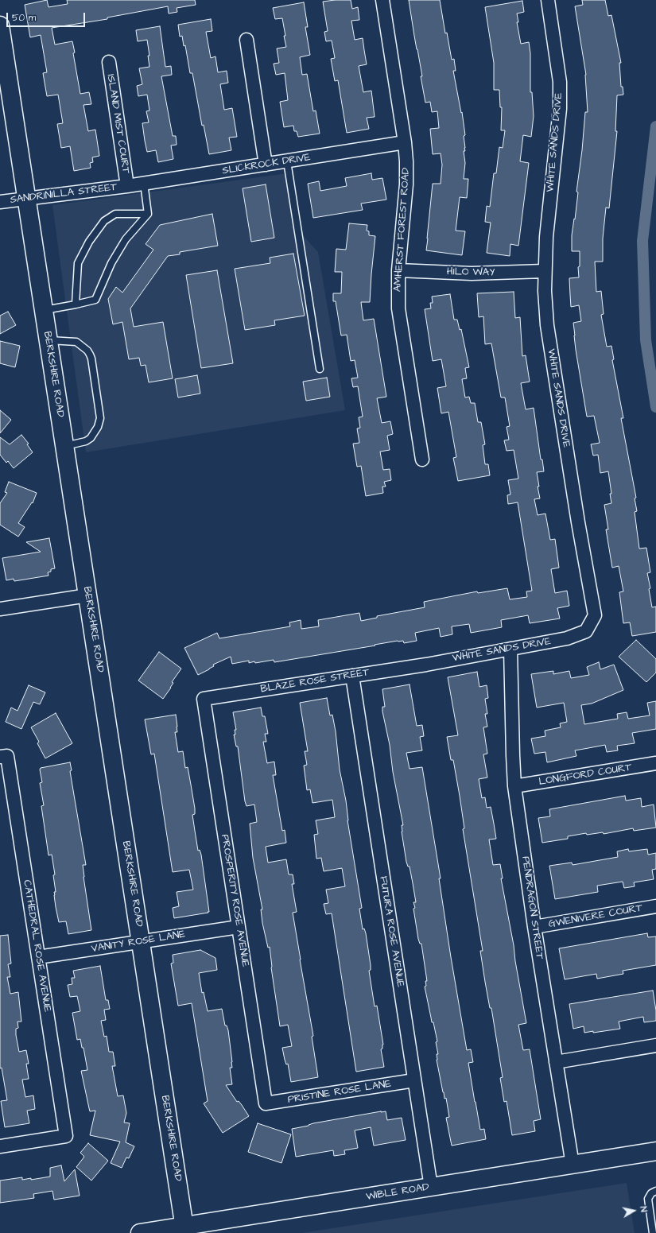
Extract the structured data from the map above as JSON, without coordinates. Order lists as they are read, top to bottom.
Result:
{
  "streets": {
    "street": [
      "ISLAND MIST COURT",
      "WHITE SANDS DRIVE",
      "SLICKROCK DRIVE",
      "SANDRINILLA STREET",
      "AMHERST FOREST ROAD",
      "HILO WAY",
      "BERKSHIRE ROAD",
      "BLAZE ROSE STREET",
      "LONGFORD COURT",
      "PROSPERITY ROSE AVENUE",
      "PENDRAGON STREET",
      "GWENIVERE COURT",
      "FUTURA ROSE AVENUE",
      "VANITY ROSE LANE",
      "CATHEDRAL ROSE AVENUE",
      "PRISTINE ROSE LANE",
      "WIBLE ROAD"
    ]
  },
  "crossings": [
    ["ISLAND MIST COURT", "SLICKROCK DRIVE"],
    ["ISLAND MIST COURT", "SANDRINILLA STREET"],
    ["WHITE SANDS DRIVE", "HILO WAY"],
    ["WHITE SANDS DRIVE", "BLAZE ROSE STREET"],
    ["WHITE SANDS DRIVE", "PENDRAGON STREET"],
    ["SLICKROCK DRIVE", "SANDRINILLA STREET"],
    ["SLICKROCK DRIVE", "AMHERST FOREST ROAD"],
    ["SANDRINILLA STREET", "BERKSHIRE ROAD"],
    ["AMHERST FOREST ROAD", "HILO WAY"],
    ["BERKSHIRE ROAD", "VANITY ROSE LANE"],
    ["BERKSHIRE ROAD", "WIBLE ROAD"],
    ["BLAZE ROSE STREET", "PROSPERITY ROSE AVENUE"],
    ["BLAZE ROSE STREET", "FUTURA ROSE AVENUE"],
    ["LONGFORD COURT", "PENDRAGON STREET"],
    ["PROSPERITY ROSE AVENUE", "VANITY ROSE LANE"],
    ["PROSPERITY ROSE AVENUE", "PRISTINE ROSE LANE"],
    ["PENDRAGON STREET", "GWENIVERE COURT"],
    ["PENDRAGON STREET", "WIBLE ROAD"],
    ["FUTURA ROSE AVENUE", "PRISTINE ROSE LANE"],
    ["FUTURA ROSE AVENUE", "WIBLE ROAD"],
    ["VANITY ROSE LANE", "CATHEDRAL ROSE AVENUE"]
  ],
  "scale_bar": "50 m",
  "north": "right"
}
